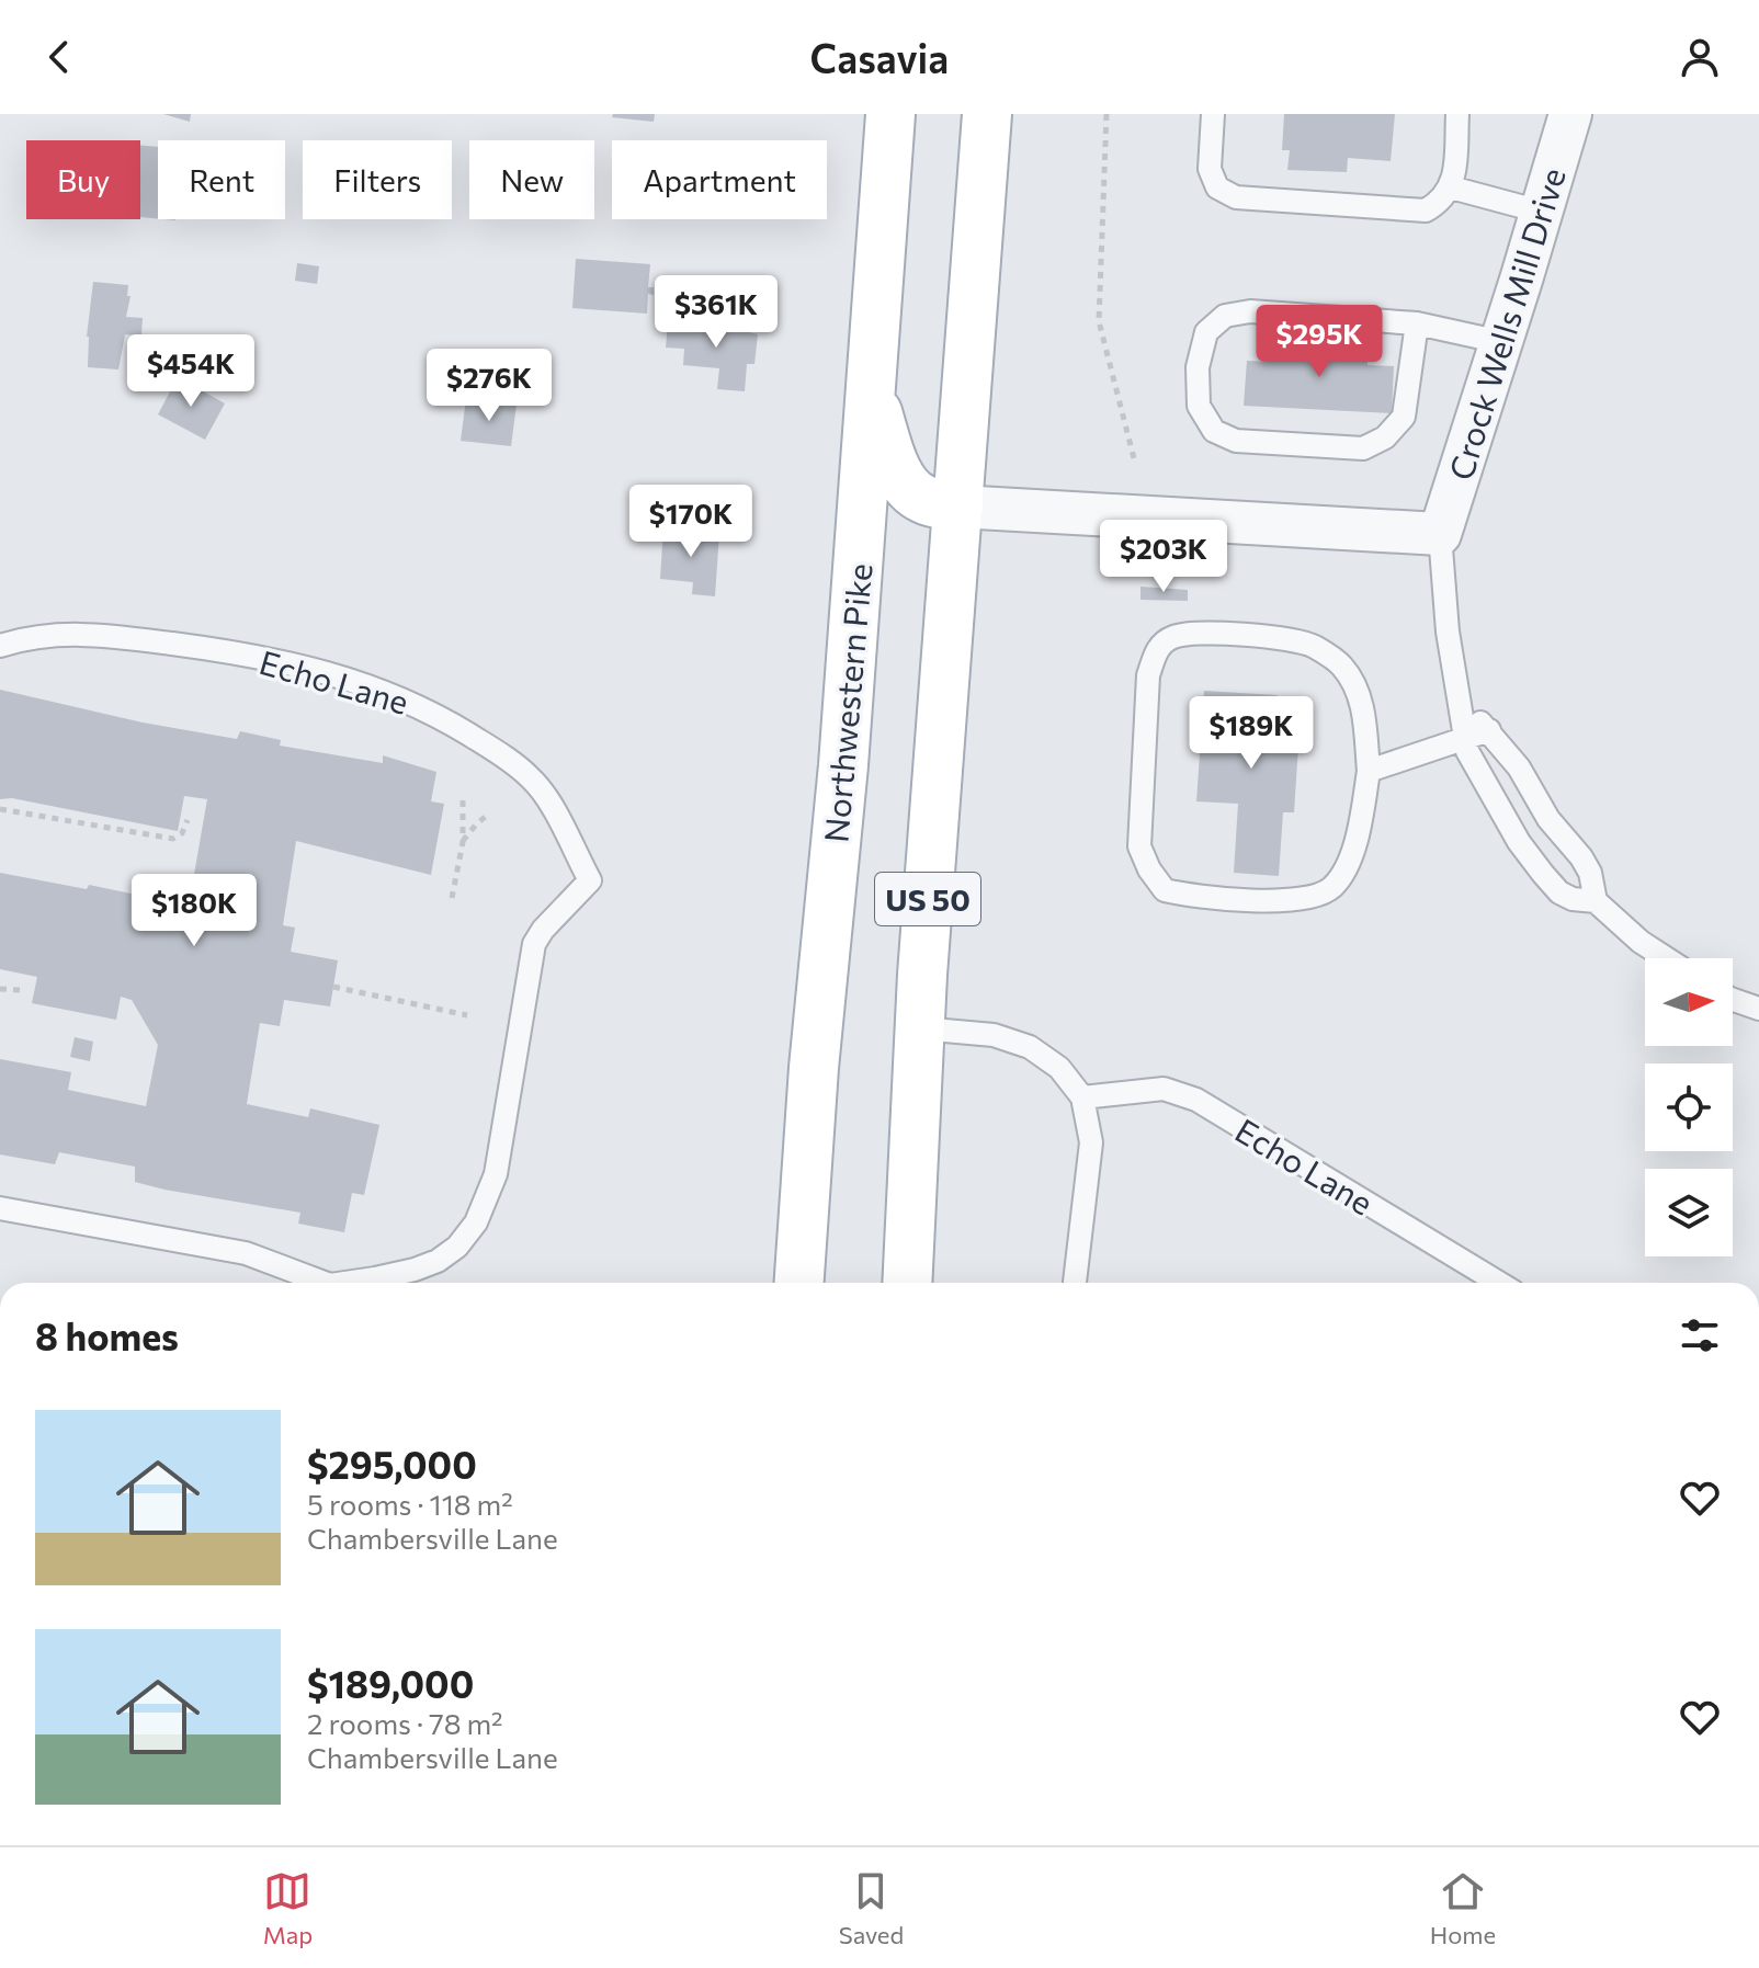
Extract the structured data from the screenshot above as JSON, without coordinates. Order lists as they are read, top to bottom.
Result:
{
  "streets": {
    "main road": ["Northwestern Pike", "US 50"],
    "street": ["Crock Wells Mill Drive"],
    "lane": ["Echo Lane"]
  },
  "north": "right",
  "page": {
    "header": "Casavia",
    "chip": [
      "Buy",
      "Rent",
      "Filters",
      "New",
      "Apartment"
    ],
    "price": [
      "$361K",
      "$295K",
      "$454K",
      "$276K",
      "$170K",
      "$203K",
      "$189K",
      "$180K"
    ],
    "heading": "8 homes",
    "list": [
      {
        "name": "$295,000",
        "note": "5 rooms · 118 m² · Chambersville Lane"
      },
      {
        "name": "$189,000",
        "note": "2 rooms · 78 m² · Chambersville Lane"
      }
    ],
    "tabs": ["Map", "Saved", "Home"]
  }
}
